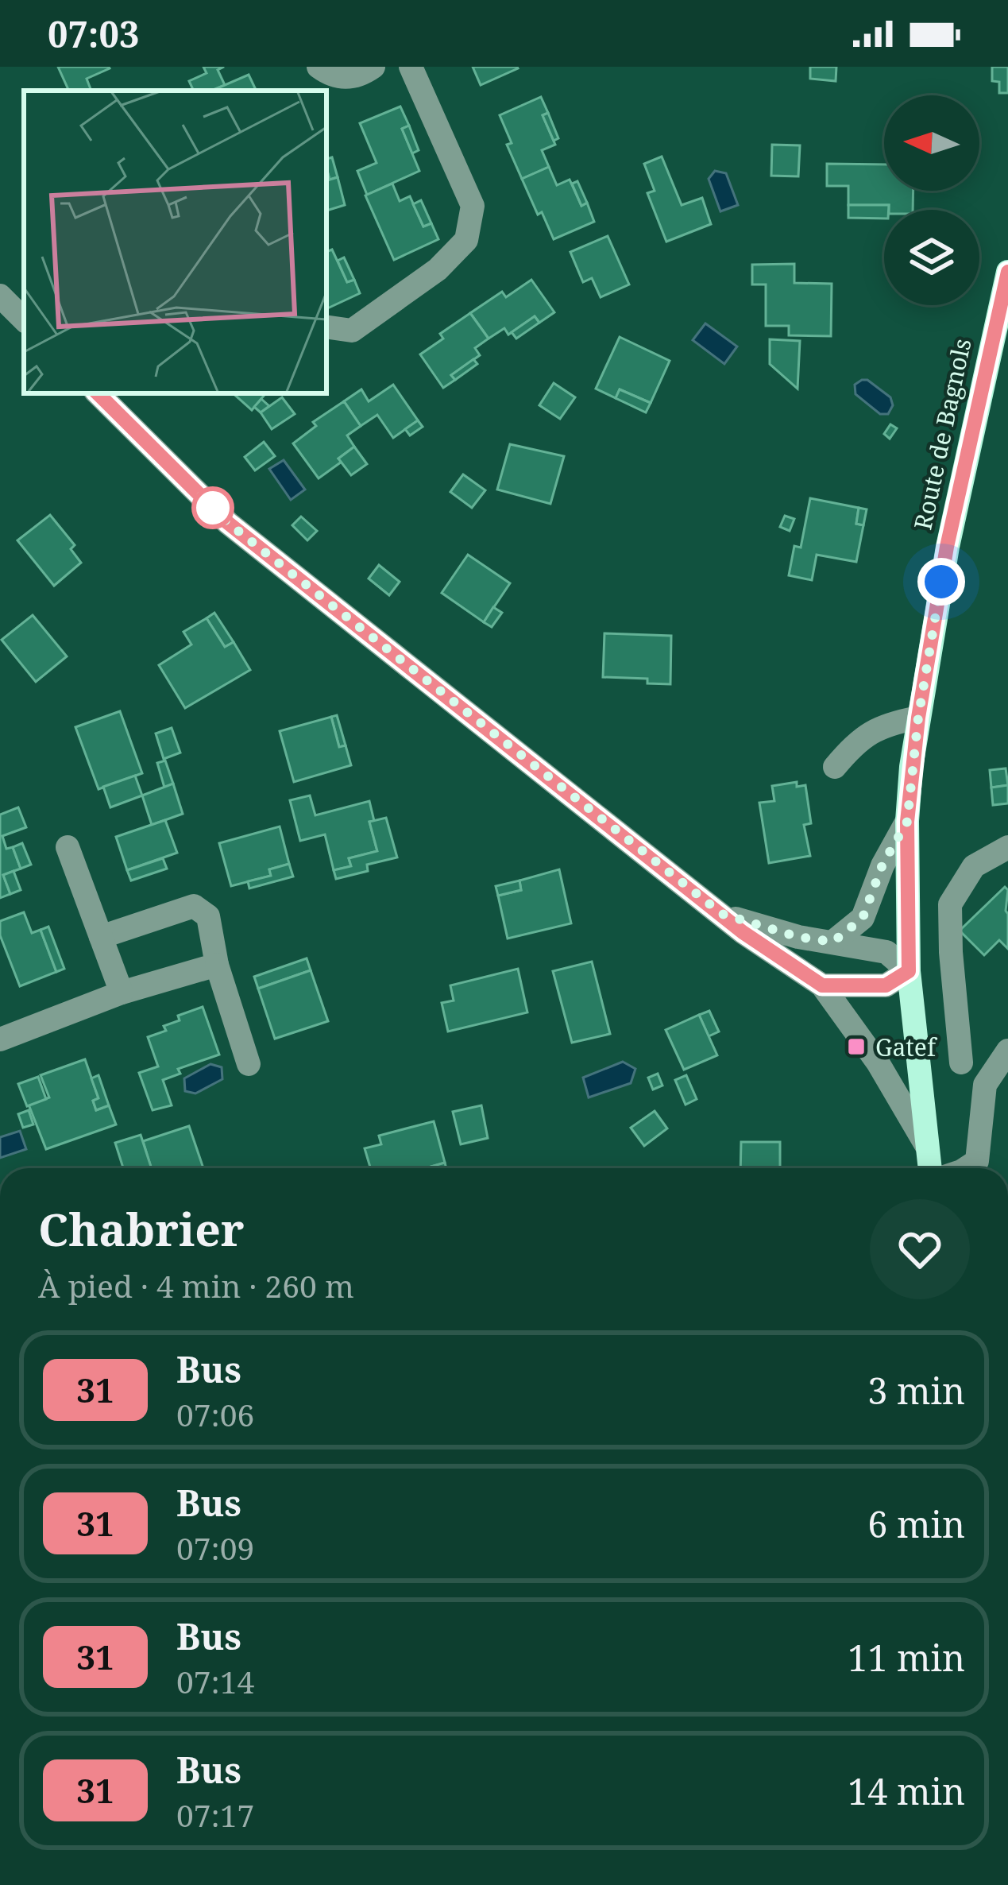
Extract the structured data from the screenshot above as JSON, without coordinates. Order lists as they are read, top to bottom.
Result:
{
  "streets": {
    "main road": ["Route de Bagnols"]
  },
  "places": {
    "transit": ["Gatef"]
  },
  "lines": ["bus line 31"],
  "north": "left",
  "page": {
    "status": "07:03",
    "heading": ["Chabrier", "À pied · 4 min · 260 m"],
    "list": [
      {
        "mark": "31",
        "name": "Bus",
        "note": "07:06",
        "value": "3 min"
      },
      {
        "mark": "31",
        "name": "Bus",
        "note": "07:09",
        "value": "6 min"
      },
      {
        "mark": "31",
        "name": "Bus",
        "note": "07:14",
        "value": "11 min"
      },
      {
        "mark": "31",
        "name": "Bus",
        "note": "07:17",
        "value": "14 min"
      }
    ]
  }
}
